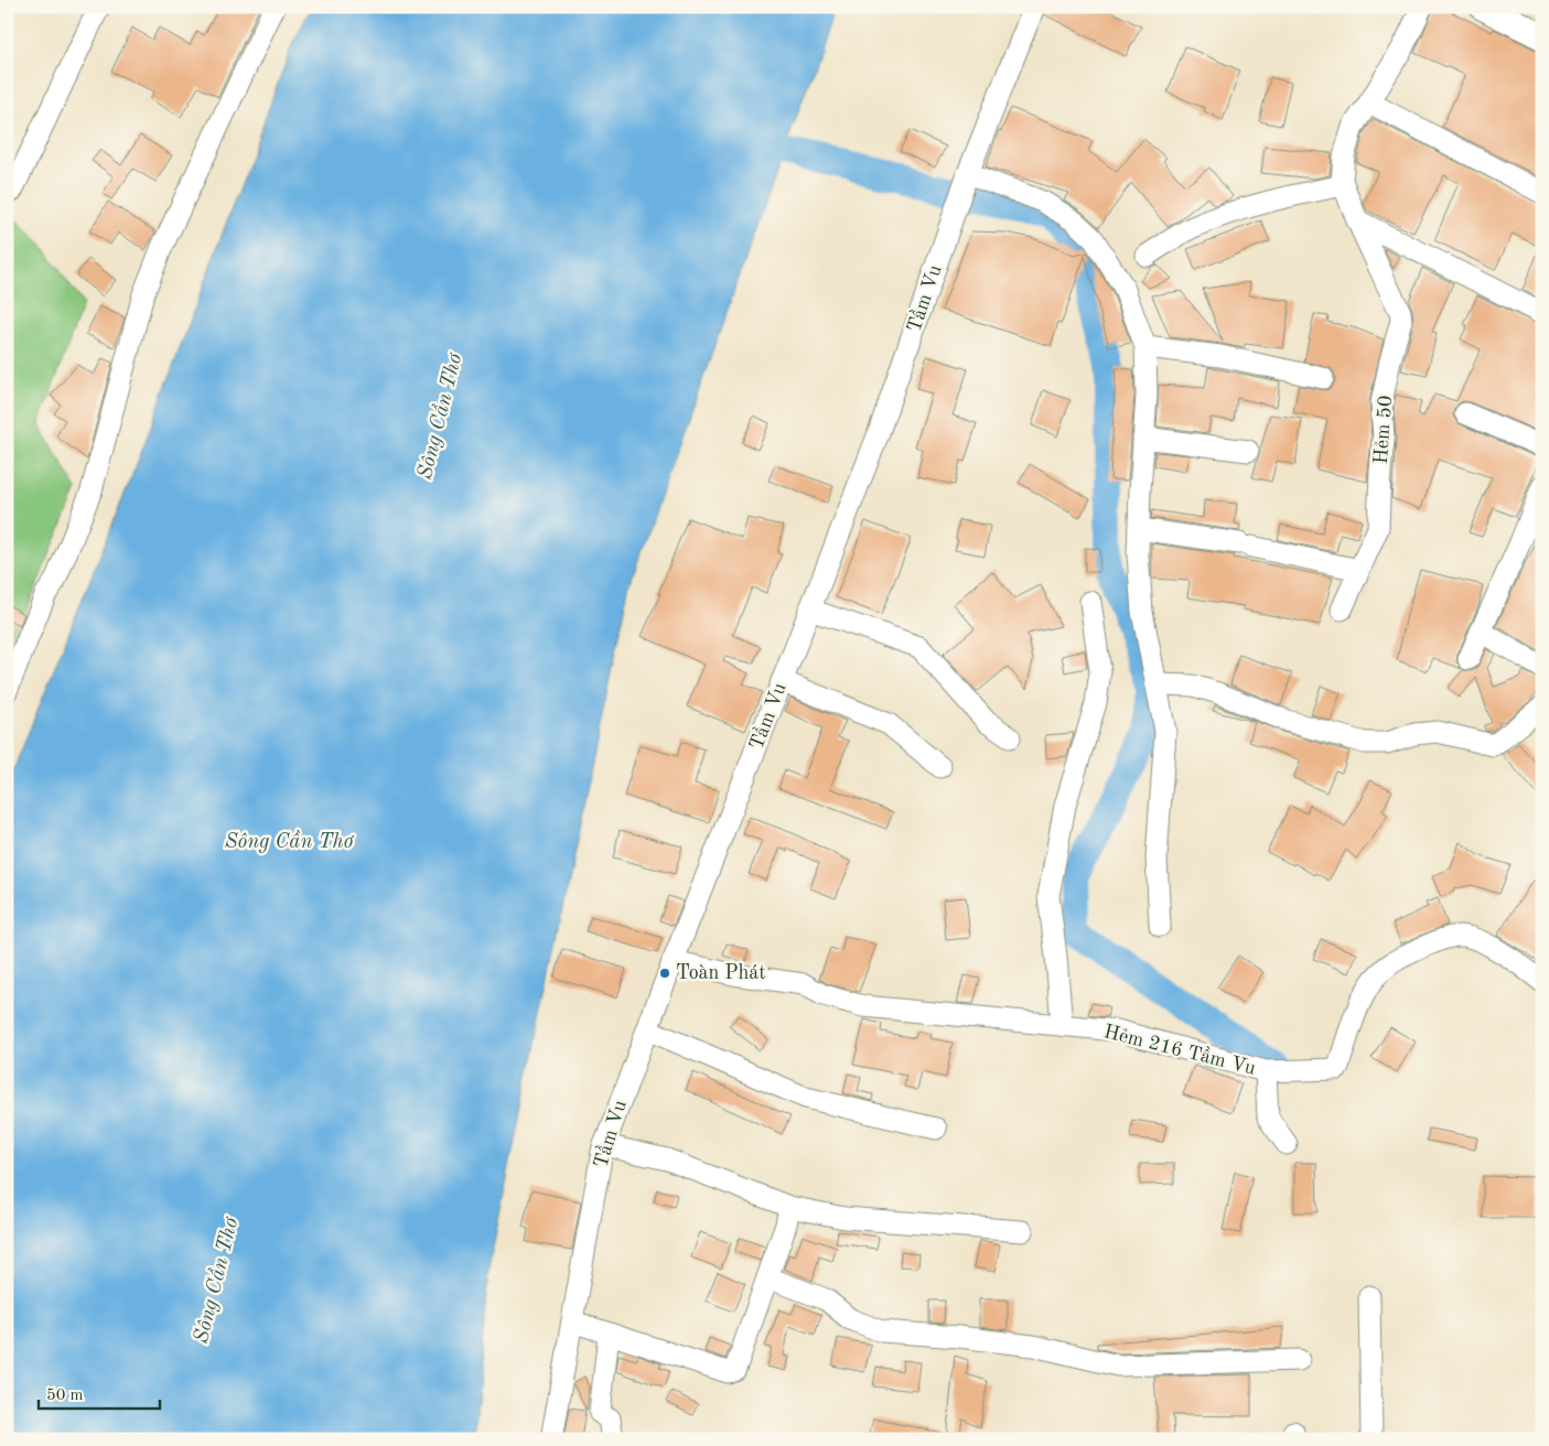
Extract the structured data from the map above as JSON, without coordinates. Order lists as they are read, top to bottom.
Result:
{
  "streets": {
    "street": ["Tầm Vu", "Hẻm 50", "Hẻm 216 Tầm Vu"]
  },
  "crossings": [
    ["Tầm Vu", "Hẻm 216 Tầm Vu"]
  ],
  "water": ["Sông Cần Thơ"],
  "places": ["Toàn Phát"],
  "scale_bar": "50 m"
}
